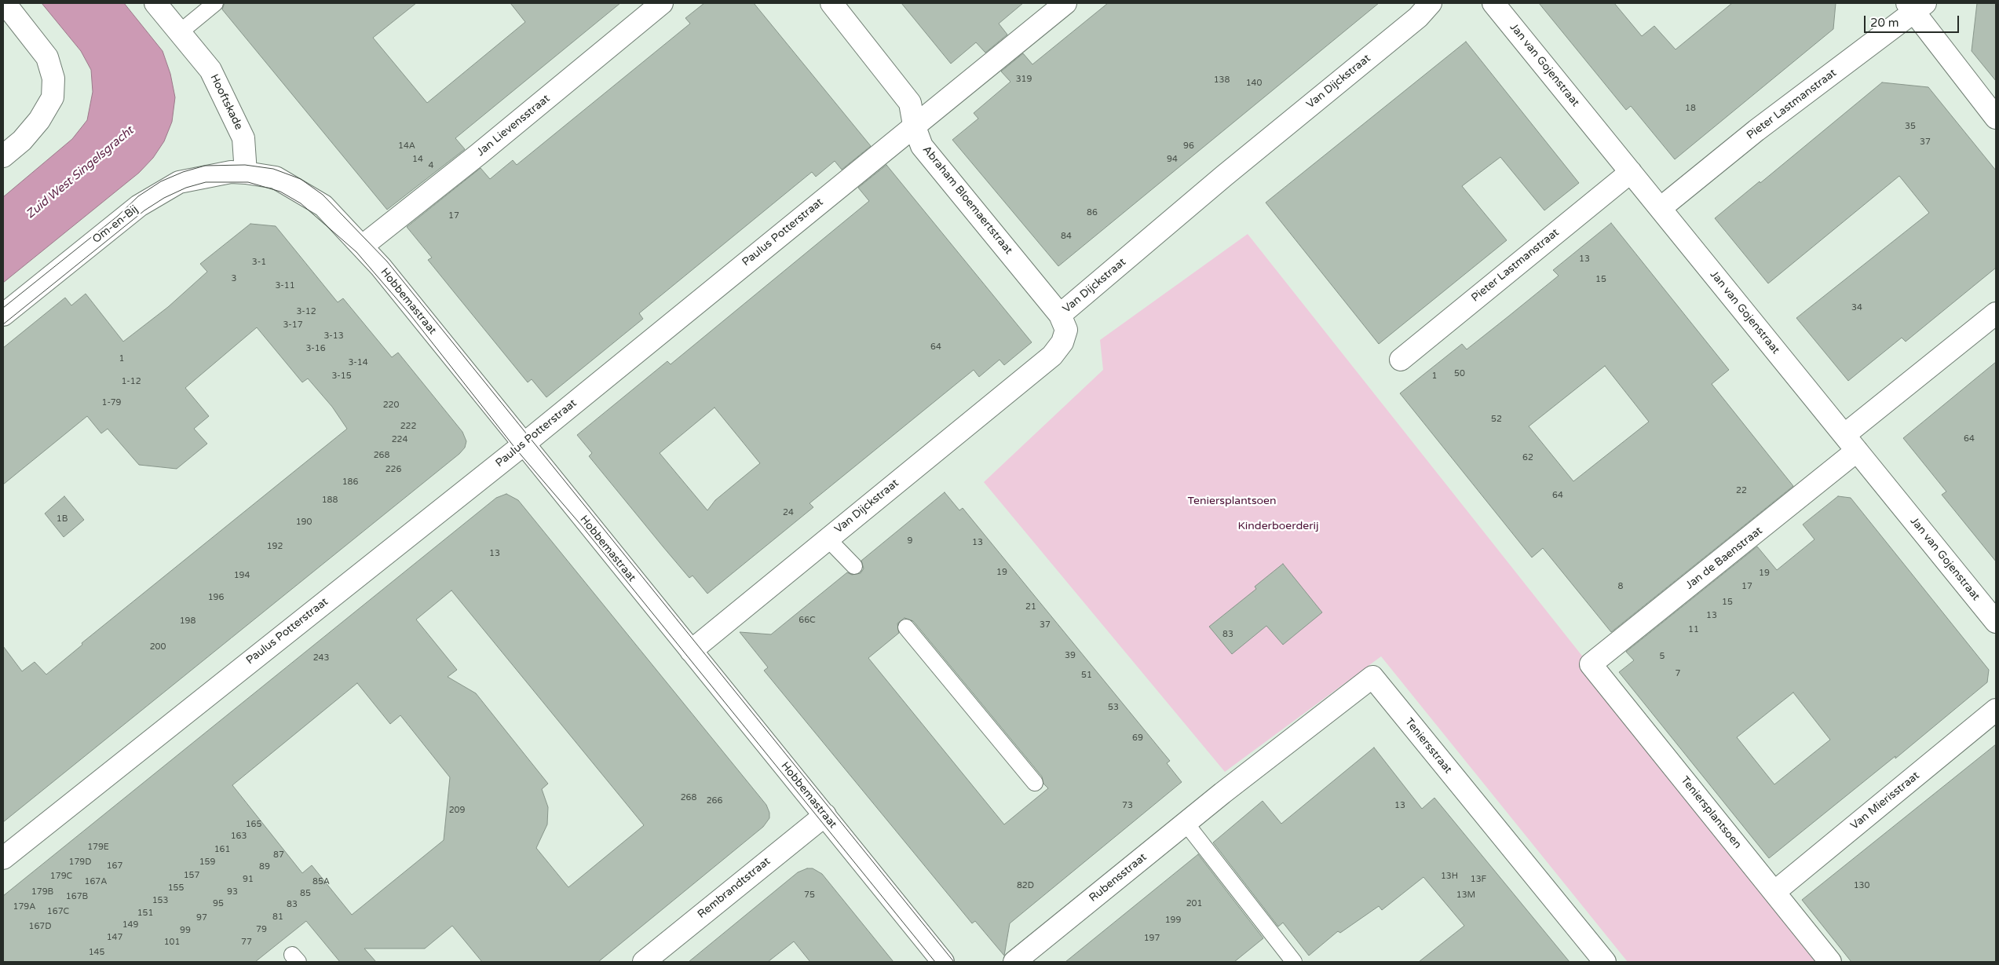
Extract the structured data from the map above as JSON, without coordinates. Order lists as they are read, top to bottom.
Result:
{
  "streets": {
    "street": [
      "Jan van Gojenstraat",
      "Van Dijckstraat",
      "Hooftskade",
      "Pieter Lastmanstraat",
      "Jan Lievensstraat",
      "Abraham Bloemaertstraat",
      "Om-en-Bij",
      "Paulus Potterstraat",
      "Hobbemastraat",
      "Jan de Baenstraat",
      "Teniersstraat",
      "Van Mierisstraat",
      "Teniersplantsoen",
      "Rubensstraat",
      "Rembrandtstraat"
    ]
  },
  "crossings": [
    ["Jan van Gojenstraat", "Pieter Lastmanstraat"],
    ["Jan van Gojenstraat", "Jan de Baenstraat"],
    ["Van Dijckstraat", "Abraham Bloemaertstraat"],
    ["Van Dijckstraat", "Hobbemastraat"],
    ["Hooftskade", "Om-en-Bij"],
    ["Hooftskade", "Hobbemastraat"],
    ["Jan Lievensstraat", "Hobbemastraat"],
    ["Abraham Bloemaertstraat", "Paulus Potterstraat"],
    ["Om-en-Bij", "Hobbemastraat"],
    ["Paulus Potterstraat", "Hobbemastraat"],
    ["Hobbemastraat", "Rembrandtstraat"],
    ["Jan de Baenstraat", "Teniersplantsoen"],
    ["Teniersstraat", "Rubensstraat"],
    ["Van Mierisstraat", "Teniersplantsoen"]
  ],
  "water": ["Zuid West Singelsgracht"],
  "parks": ["Teniersplantsoen", "Kinderboerderij"],
  "house_numbers": [
    "319",
    "138",
    "140",
    "18",
    "35",
    "37",
    "14A",
    "96",
    "14",
    "94",
    "4",
    "86",
    "17",
    "84",
    "13",
    "3-1",
    "3",
    "15",
    "3-11",
    "34",
    "3-12",
    "3-17",
    "3-13",
    "64",
    "3-16",
    "1",
    "3-14",
    "50",
    "3-15",
    "1",
    "1-12",
    "1-79",
    "220",
    "52",
    "222",
    "64",
    "224",
    "268",
    "62",
    "226",
    "186",
    "22",
    "64",
    "188",
    "24",
    "1B",
    "190",
    "9",
    "13",
    "192",
    "13",
    "19",
    "19",
    "194",
    "8",
    "17",
    "196",
    "15",
    "21",
    "13",
    "66C",
    "198",
    "37",
    "11",
    "83",
    "200",
    "39",
    "5",
    "243",
    "7",
    "51",
    "53",
    "69",
    "268",
    "266",
    "73",
    "13",
    "209",
    "165",
    "163",
    "179E",
    "161",
    "87",
    "179D",
    "159",
    "167",
    "89",
    "157",
    "179C",
    "13H",
    "91",
    "13F",
    "167A",
    "85A",
    "82D",
    "130",
    "155",
    "179B",
    "93",
    "85",
    "75",
    "13M",
    "167B",
    "153",
    "95",
    "201",
    "83",
    "179A",
    "167C",
    "151",
    "81",
    "97",
    "199",
    "149",
    "167D",
    "79",
    "99",
    "147",
    "197",
    "101",
    "77",
    "145"
  ],
  "scale_bar": "20 m"
}
